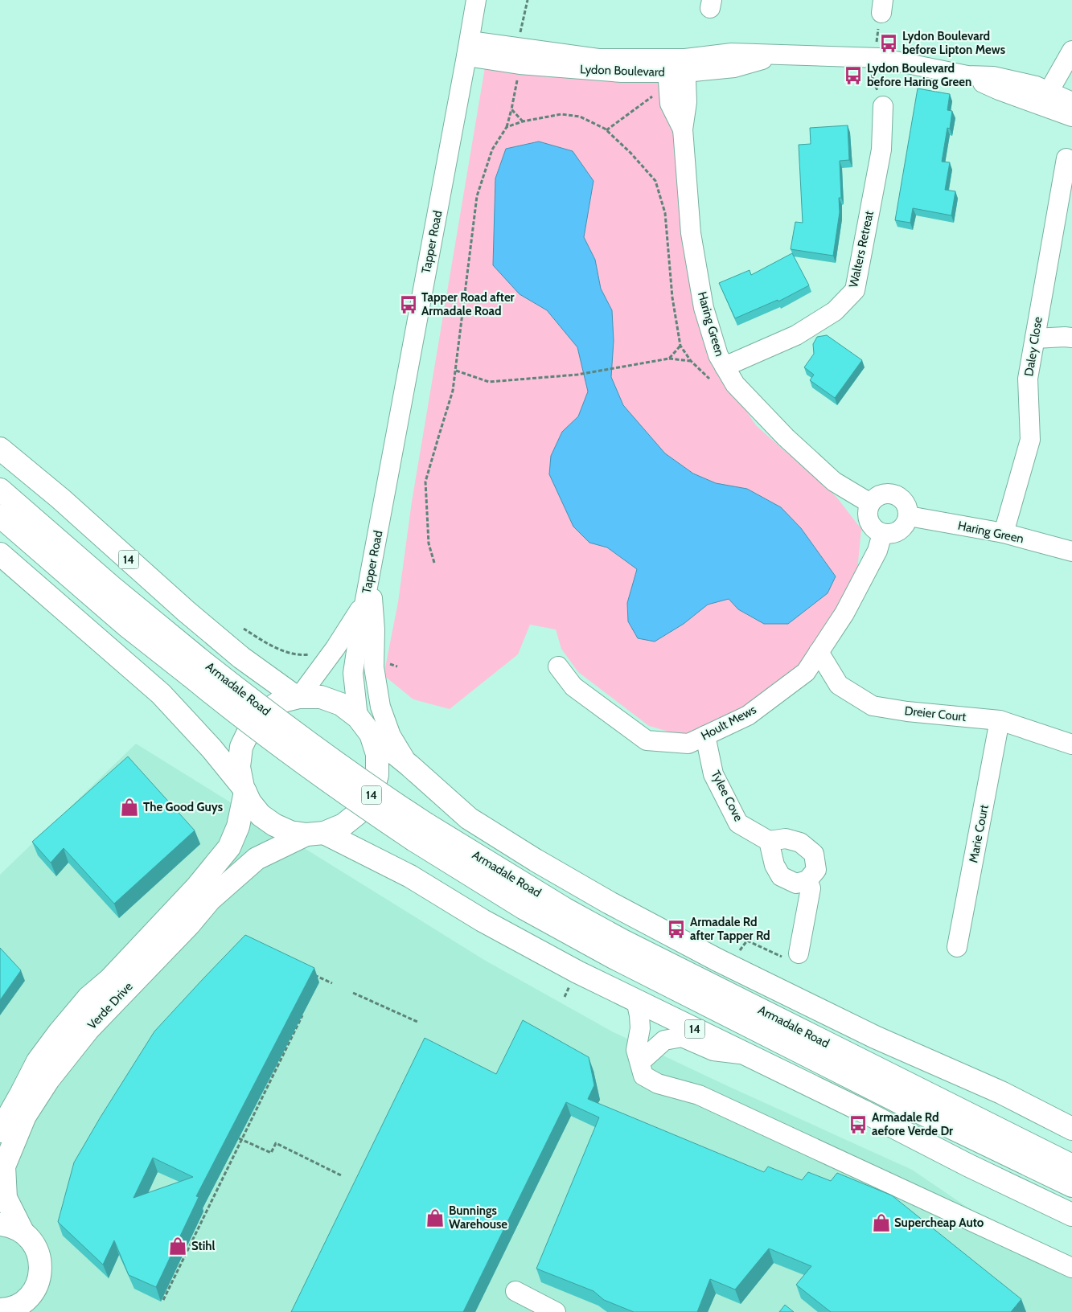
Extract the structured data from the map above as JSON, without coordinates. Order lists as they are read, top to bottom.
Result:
{
  "streets": {
    "main road": ["14", "Armadale Road", "Verde Drive"],
    "street": [
      "Lydon Boulevard",
      "Tapper Road",
      "Walters Retreat",
      "Haring Green",
      "Daley Close",
      "Dreier Court",
      "Hoult Mews",
      "Tylee Cove",
      "Marie Court"
    ]
  },
  "crossings": [
    ["Lydon Boulevard", "Tapper Road"],
    ["Lydon Boulevard", "Haring Green"],
    ["Tapper Road", "14"],
    ["Tapper Road", "Verde Drive"],
    ["Walters Retreat", "Haring Green"],
    ["Haring Green", "Daley Close"],
    ["Haring Green", "Hoult Mews"],
    ["14", "Verde Drive"],
    ["Dreier Court", "Hoult Mews"],
    ["Dreier Court", "Marie Court"],
    ["Hoult Mews", "Tylee Cove"]
  ],
  "places": {
    "bus stop": [
      "Lydon Boulevard before Lipton Mews",
      "Lydon Boulevard before Haring Green",
      "Tapper Road after Armadale Road",
      "Armadale Rd after Tapper Rd",
      "Armadale Rd aefore Verde Dr"
    ],
    "shop": [
      "The Good Guys",
      "Bunnings Warehouse",
      "Supercheap Auto",
      "Stihl"
    ]
  }
}
